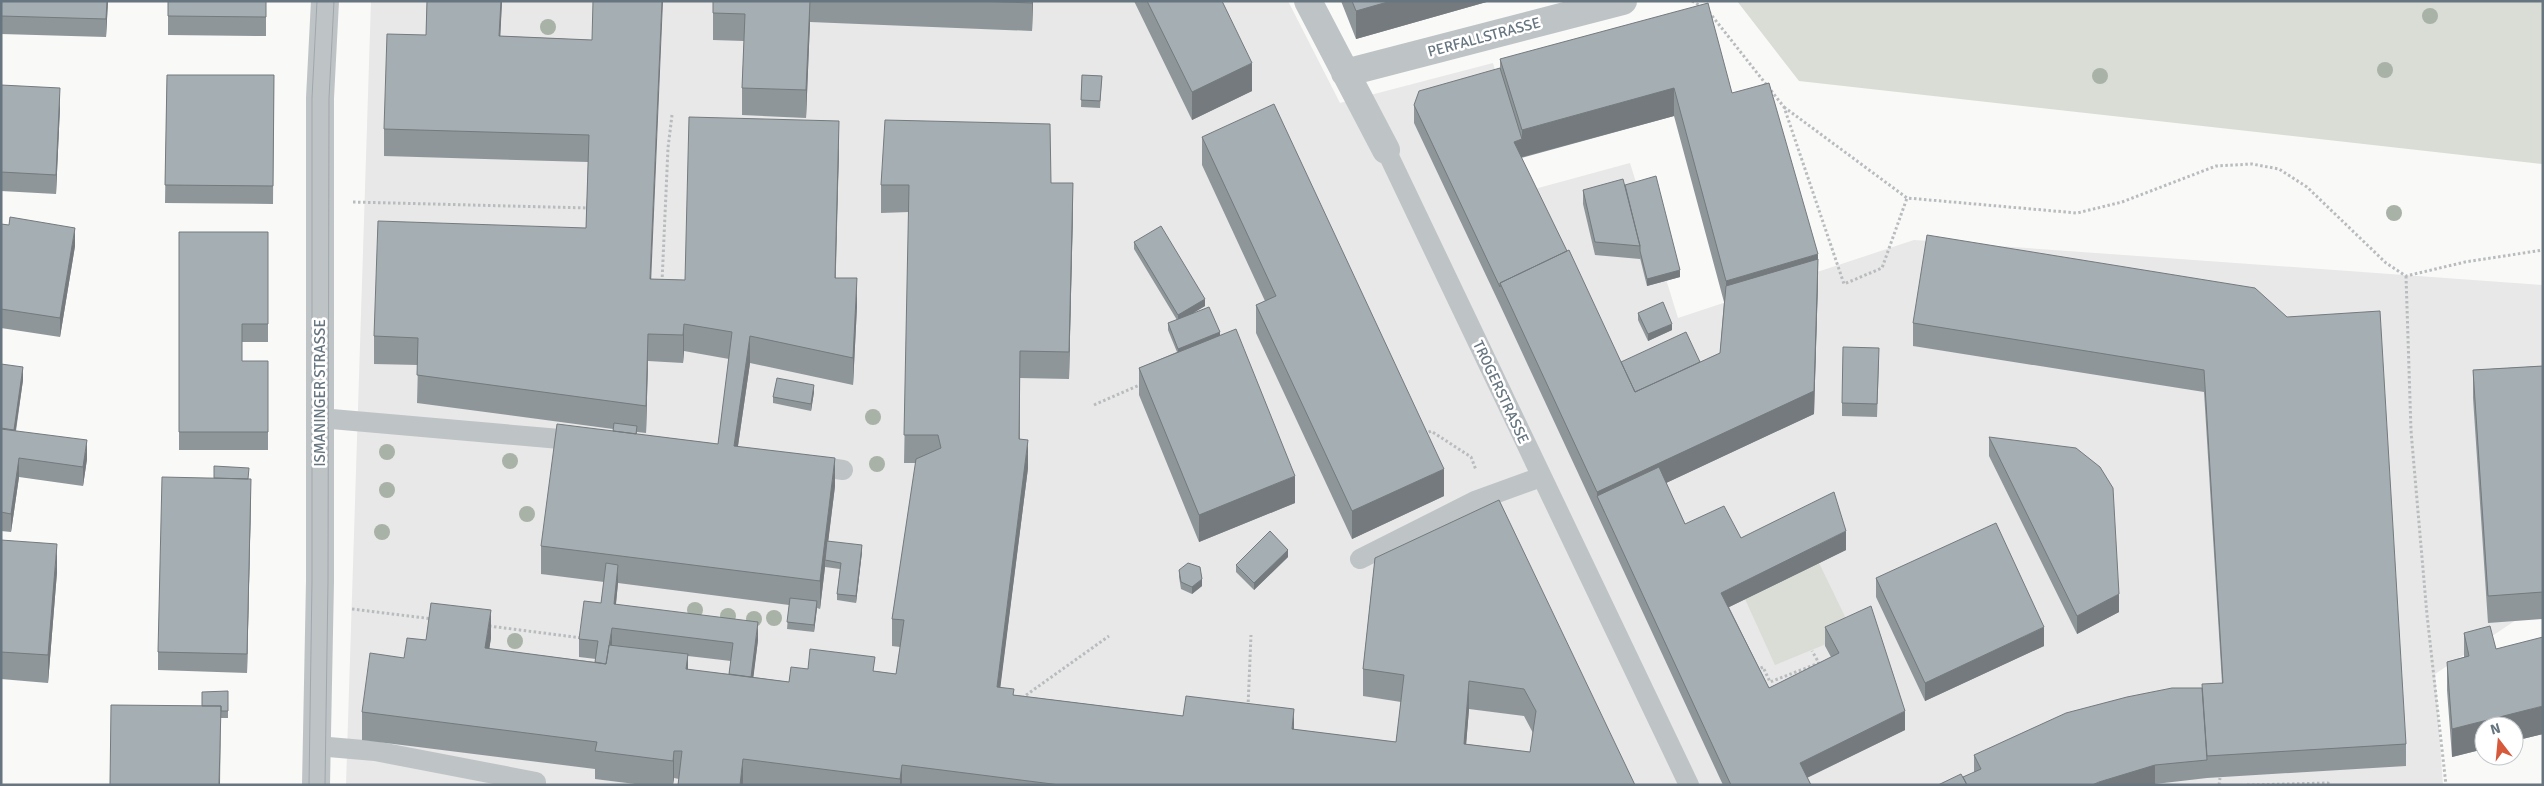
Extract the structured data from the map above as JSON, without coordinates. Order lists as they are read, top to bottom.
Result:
{
  "streets": {
    "street": ["PERFALLSTRASSE", "TROGERSTRASSE", "ISMANINGER STRASSE"]
  },
  "crossings": [
    ["PERFALLSTRASSE", "TROGERSTRASSE"]
  ],
  "north": "top"
}
